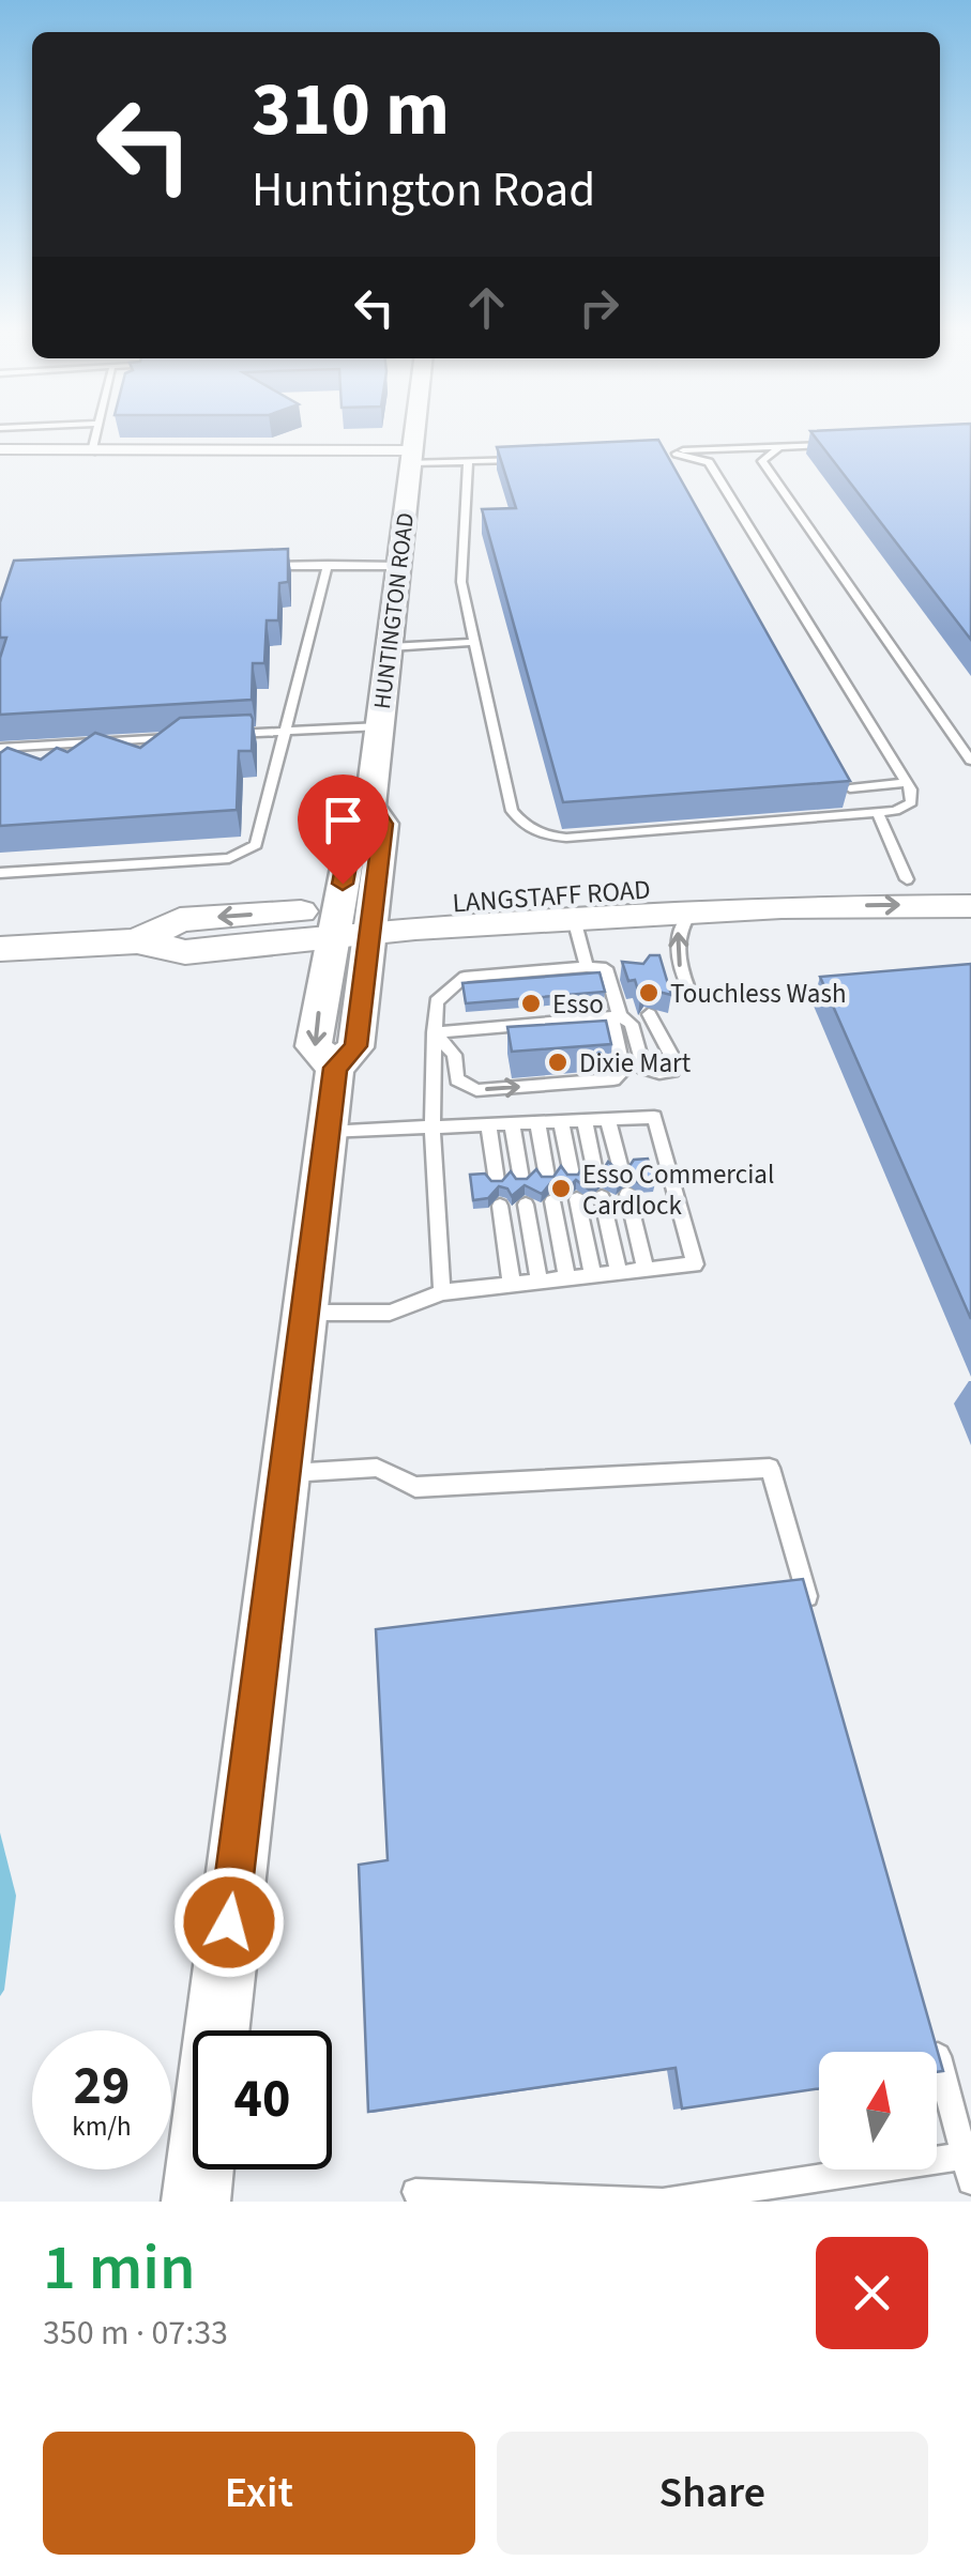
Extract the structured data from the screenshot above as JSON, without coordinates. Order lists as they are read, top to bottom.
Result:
{
  "streets": {
    "main road": ["LANGSTAFF ROAD"],
    "street": ["HUNTINGTON ROAD"]
  },
  "crossings": [
    ["HUNTINGTON ROAD", "LANGSTAFF ROAD"]
  ],
  "places": [
    "Touchless Wash",
    "Esso",
    "Dixie Mart",
    "Esso Commercial Cardlock"
  ],
  "north": "top",
  "page": {
    "turn": ["310 m", "Huntington Road"],
    "speed": "29 km/h",
    "limit": "40",
    "heading": ["1 min", "350 m · 07:33"],
    "buttons": ["Exit", "Share"]
  }
}
